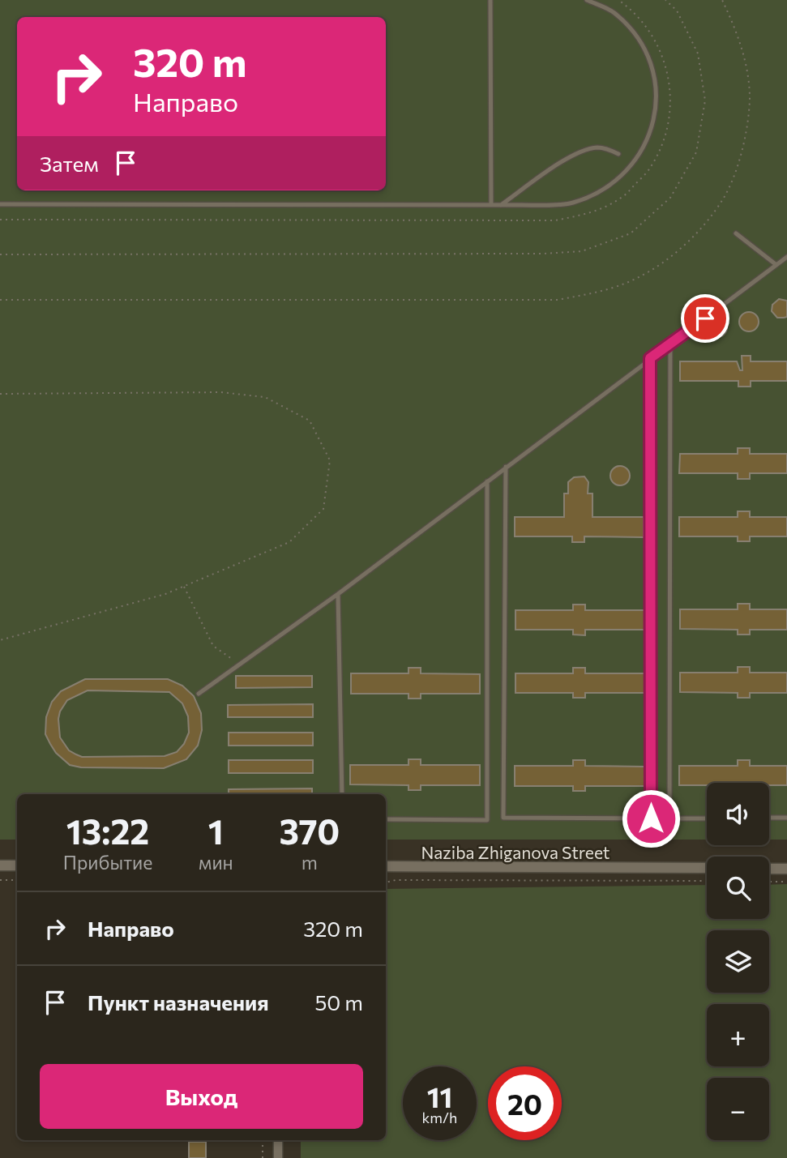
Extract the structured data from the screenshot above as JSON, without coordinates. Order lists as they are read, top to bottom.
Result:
{
  "streets": {
    "street": ["Naziba Zhiganova Street"]
  },
  "page": {
    "turn": ["320 m", "Направо"],
    "then": "Затем",
    "map_buttons": ["+", "−"],
    "eta": [
      "13:22",
      "Прибытие",
      "1",
      "мин",
      "370",
      "m"
    ],
    "list": [
      {
        "name": "Направо",
        "value": "320 m"
      },
      {
        "name": "Пункт назначения",
        "value": "50 m"
      }
    ],
    "buttons": "Выход",
    "speed": "11 km/h",
    "limit": "20"
  }
}
